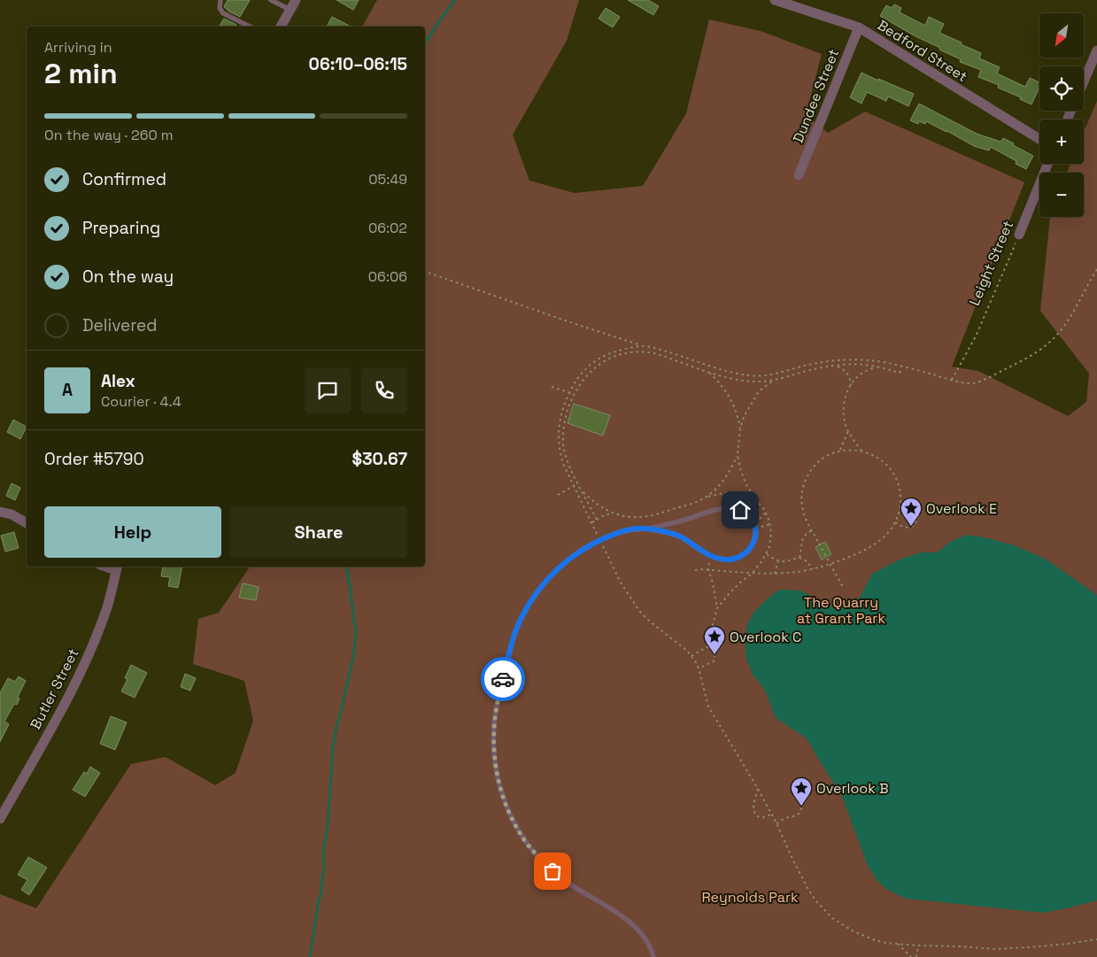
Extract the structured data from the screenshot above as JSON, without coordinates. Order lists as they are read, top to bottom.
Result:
{
  "streets": {
    "street": [
      "Bedford Street",
      "Dundee Street",
      "Leight Street",
      "Butler Street"
    ]
  },
  "crossings": [
    ["Bedford Street", "Dundee Street"]
  ],
  "parks": ["The Quarry at Grant Park", "Reynolds Park"],
  "places": {
    "place": ["Overlook E", "Overlook C", "Overlook B"]
  },
  "north": "bottom left",
  "page": {
    "map_buttons": ["+", "−"],
    "heading": ["2 min", "Arriving in", "06:10–06:15"],
    "panel": [
      "Alex",
      "Courier · 4.4",
      "Order #5790",
      "$30.67"
    ],
    "bar": "On the way · 260 m",
    "list": [
      ["Confirmed", "05:49"],
      ["Preparing", "06:02"],
      ["On the way", "06:06"],
      "Delivered"
    ],
    "round": "A",
    "buttons": ["Help", "Share"]
  }
}
